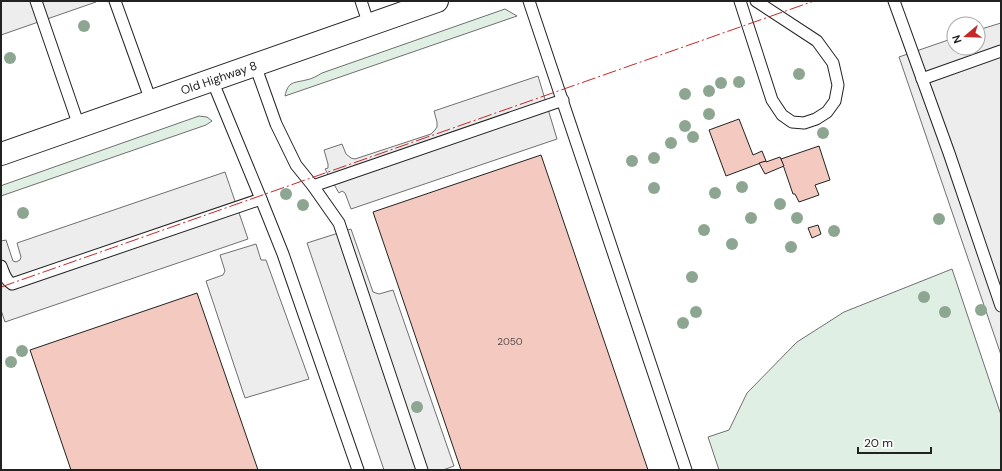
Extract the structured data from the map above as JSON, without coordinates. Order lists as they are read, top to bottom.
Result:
{
  "streets": {
    "street": ["Old Highway 8"]
  },
  "house_numbers": ["2050"],
  "scale_bar": "20 m",
  "north": "left"
}
